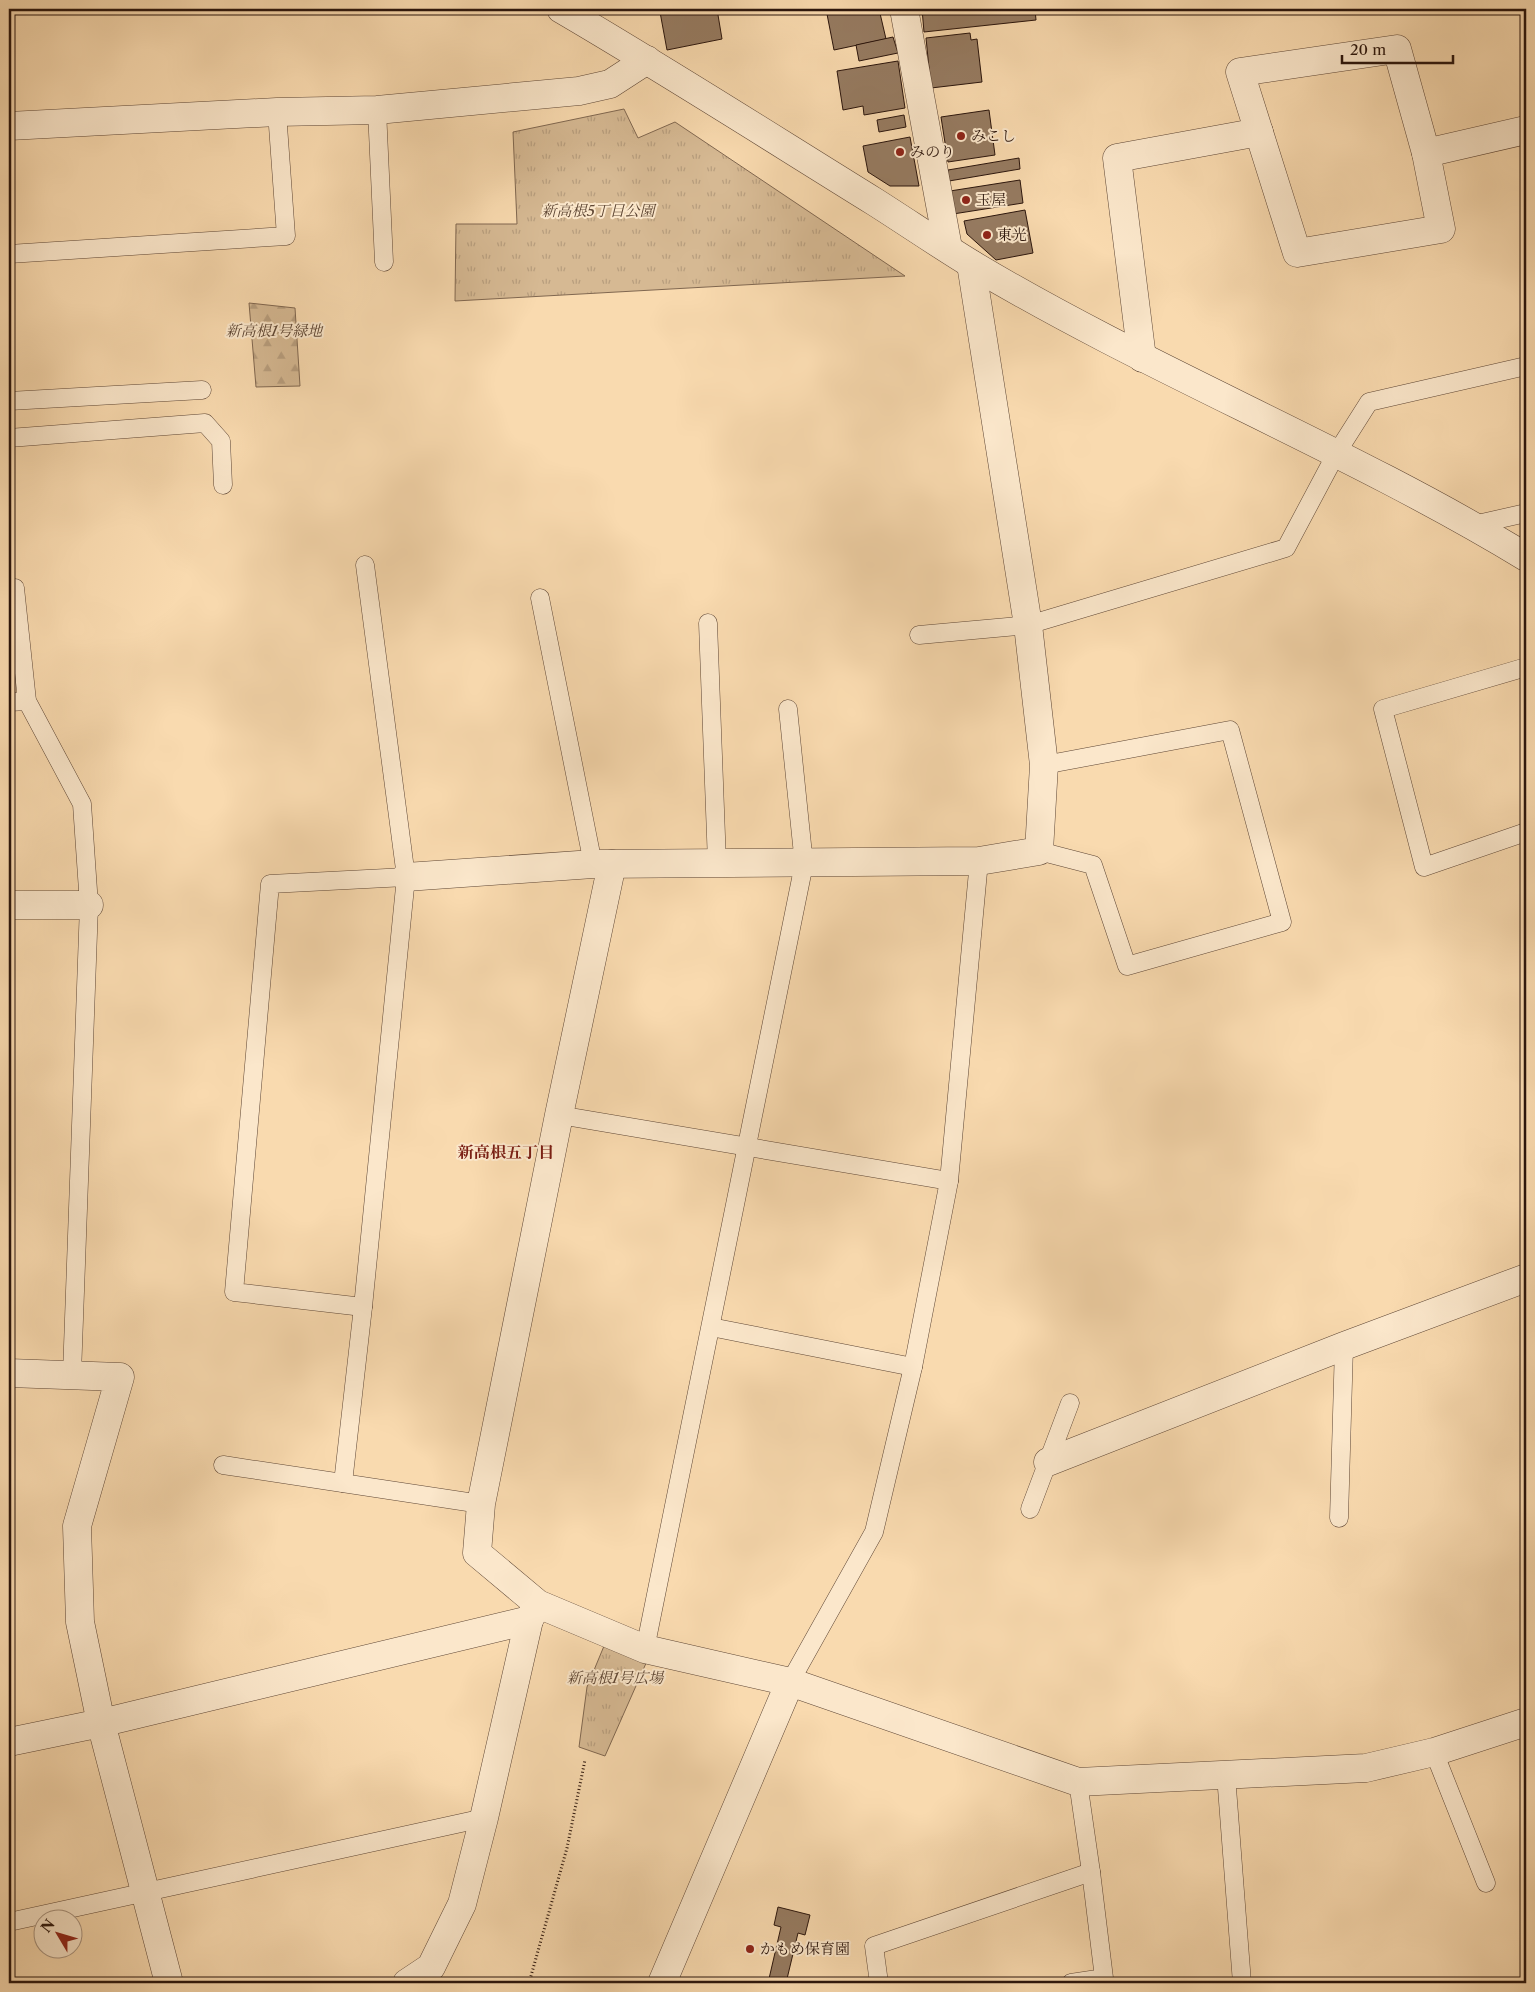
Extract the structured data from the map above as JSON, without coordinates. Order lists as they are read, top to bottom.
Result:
{
  "districts": ["新高根五丁目"],
  "parks": ["新高根5丁目公園", "新高根1号緑地", "新高根1号広場"],
  "places": [
    "みこし",
    "みのり",
    "玉屋",
    "東光",
    "かもめ保育園"
  ],
  "scale_bar": "20 m",
  "north": "top left"
}
